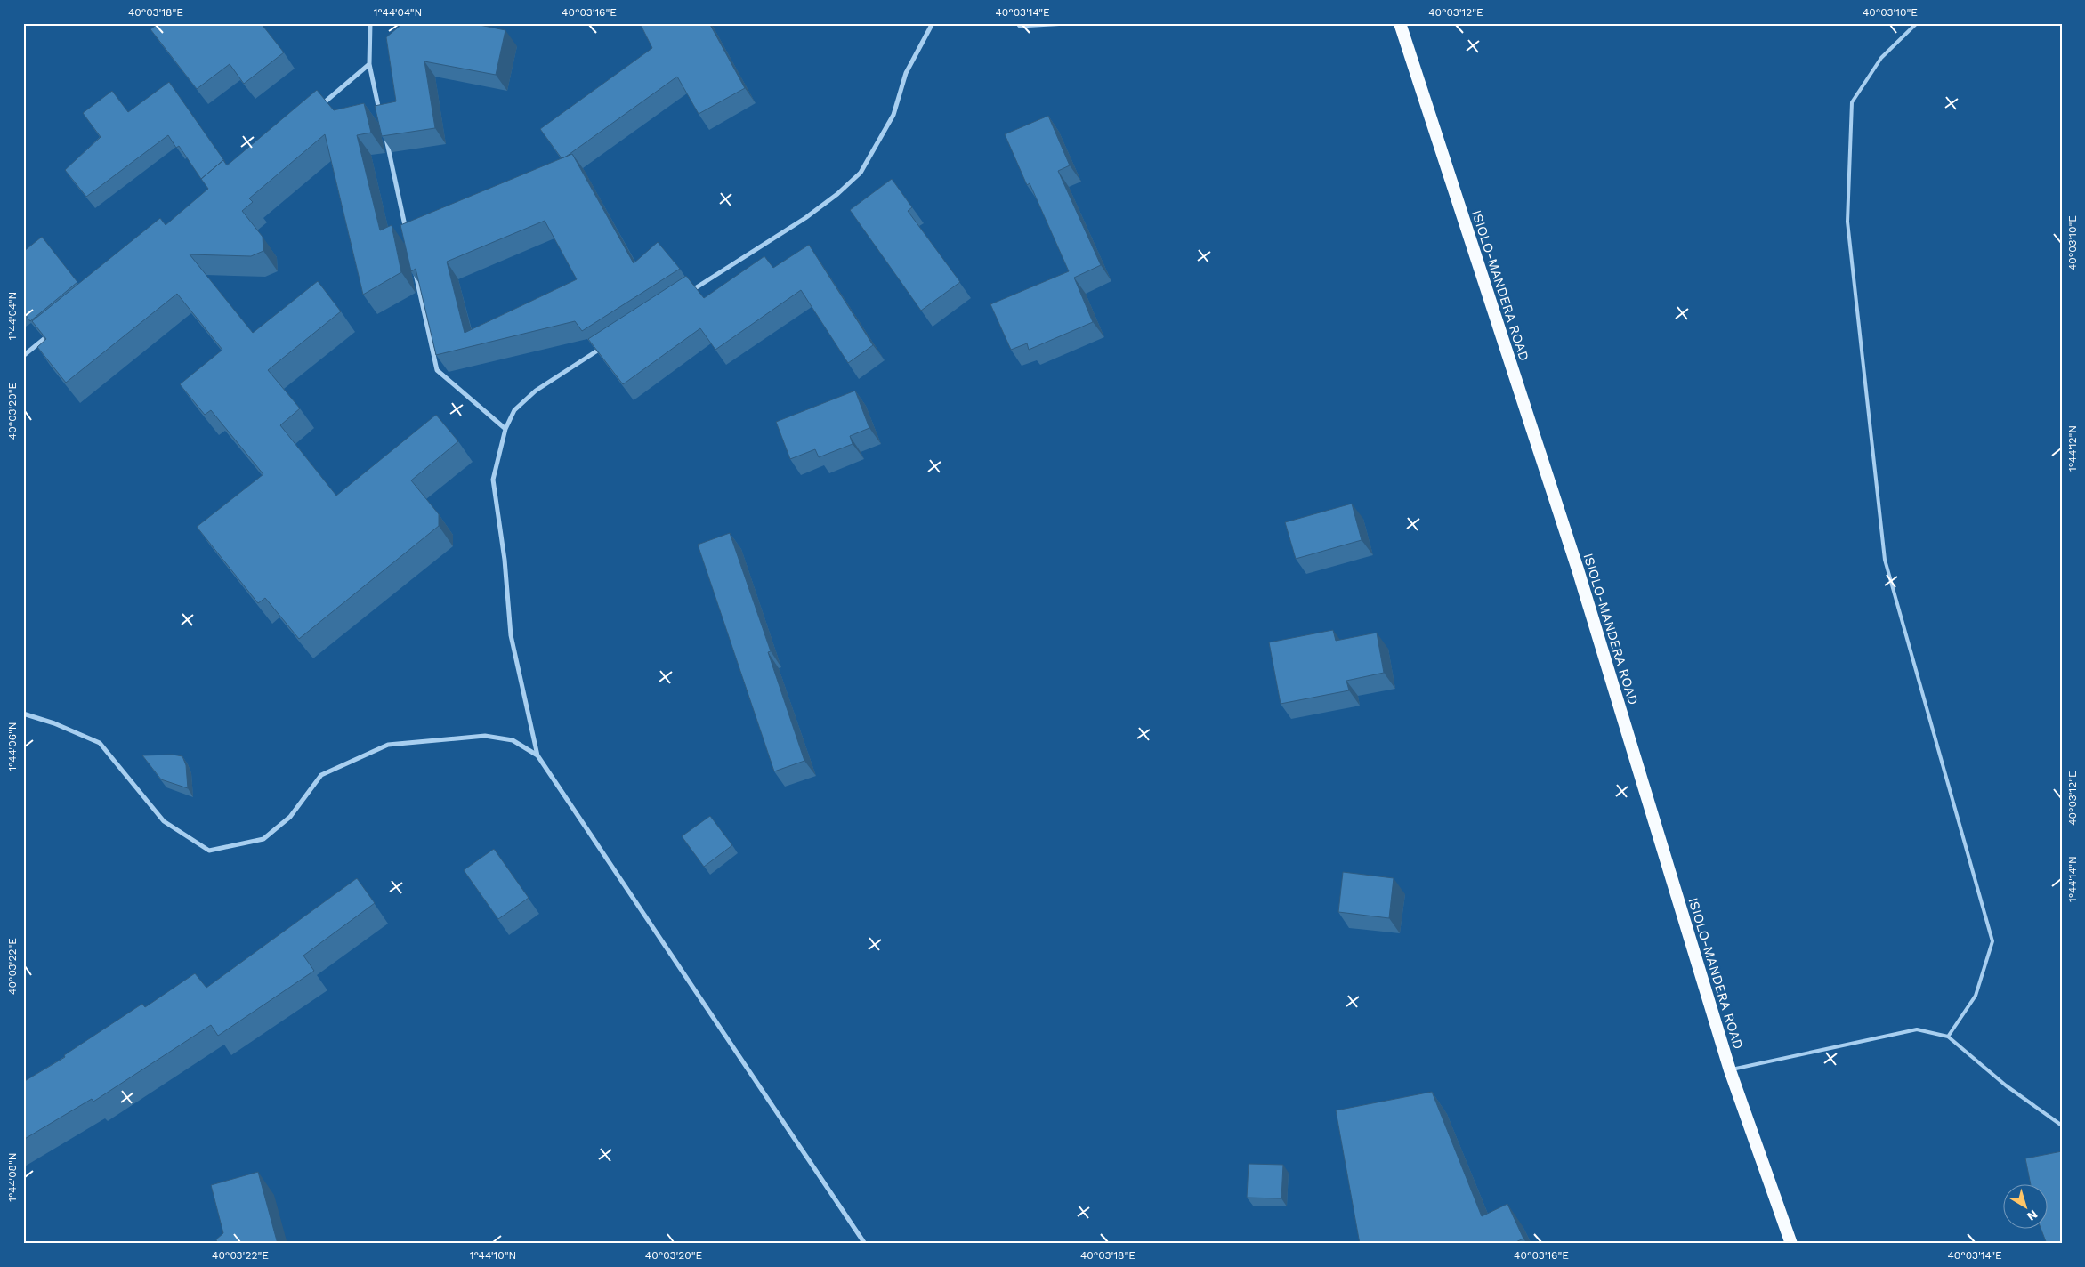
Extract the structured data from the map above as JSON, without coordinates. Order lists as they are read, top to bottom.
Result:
{
  "streets": {
    "highway": ["ISIOLO-MANDERA ROAD"]
  },
  "north": "bottom right",
  "coordinates": [
    "40°03'18\"E",
    "1°44'04\"N",
    "40°03'16\"E",
    "40°03'14\"E",
    "40°03'12\"E",
    "40°03'10\"E",
    "40°03'20\"E",
    "1°44'12\"N",
    "1°44'06\"N",
    "1°44'14\"N",
    "40°03'22\"E",
    "1°44'08\"N",
    "1°44'10\"N"
  ]
}
